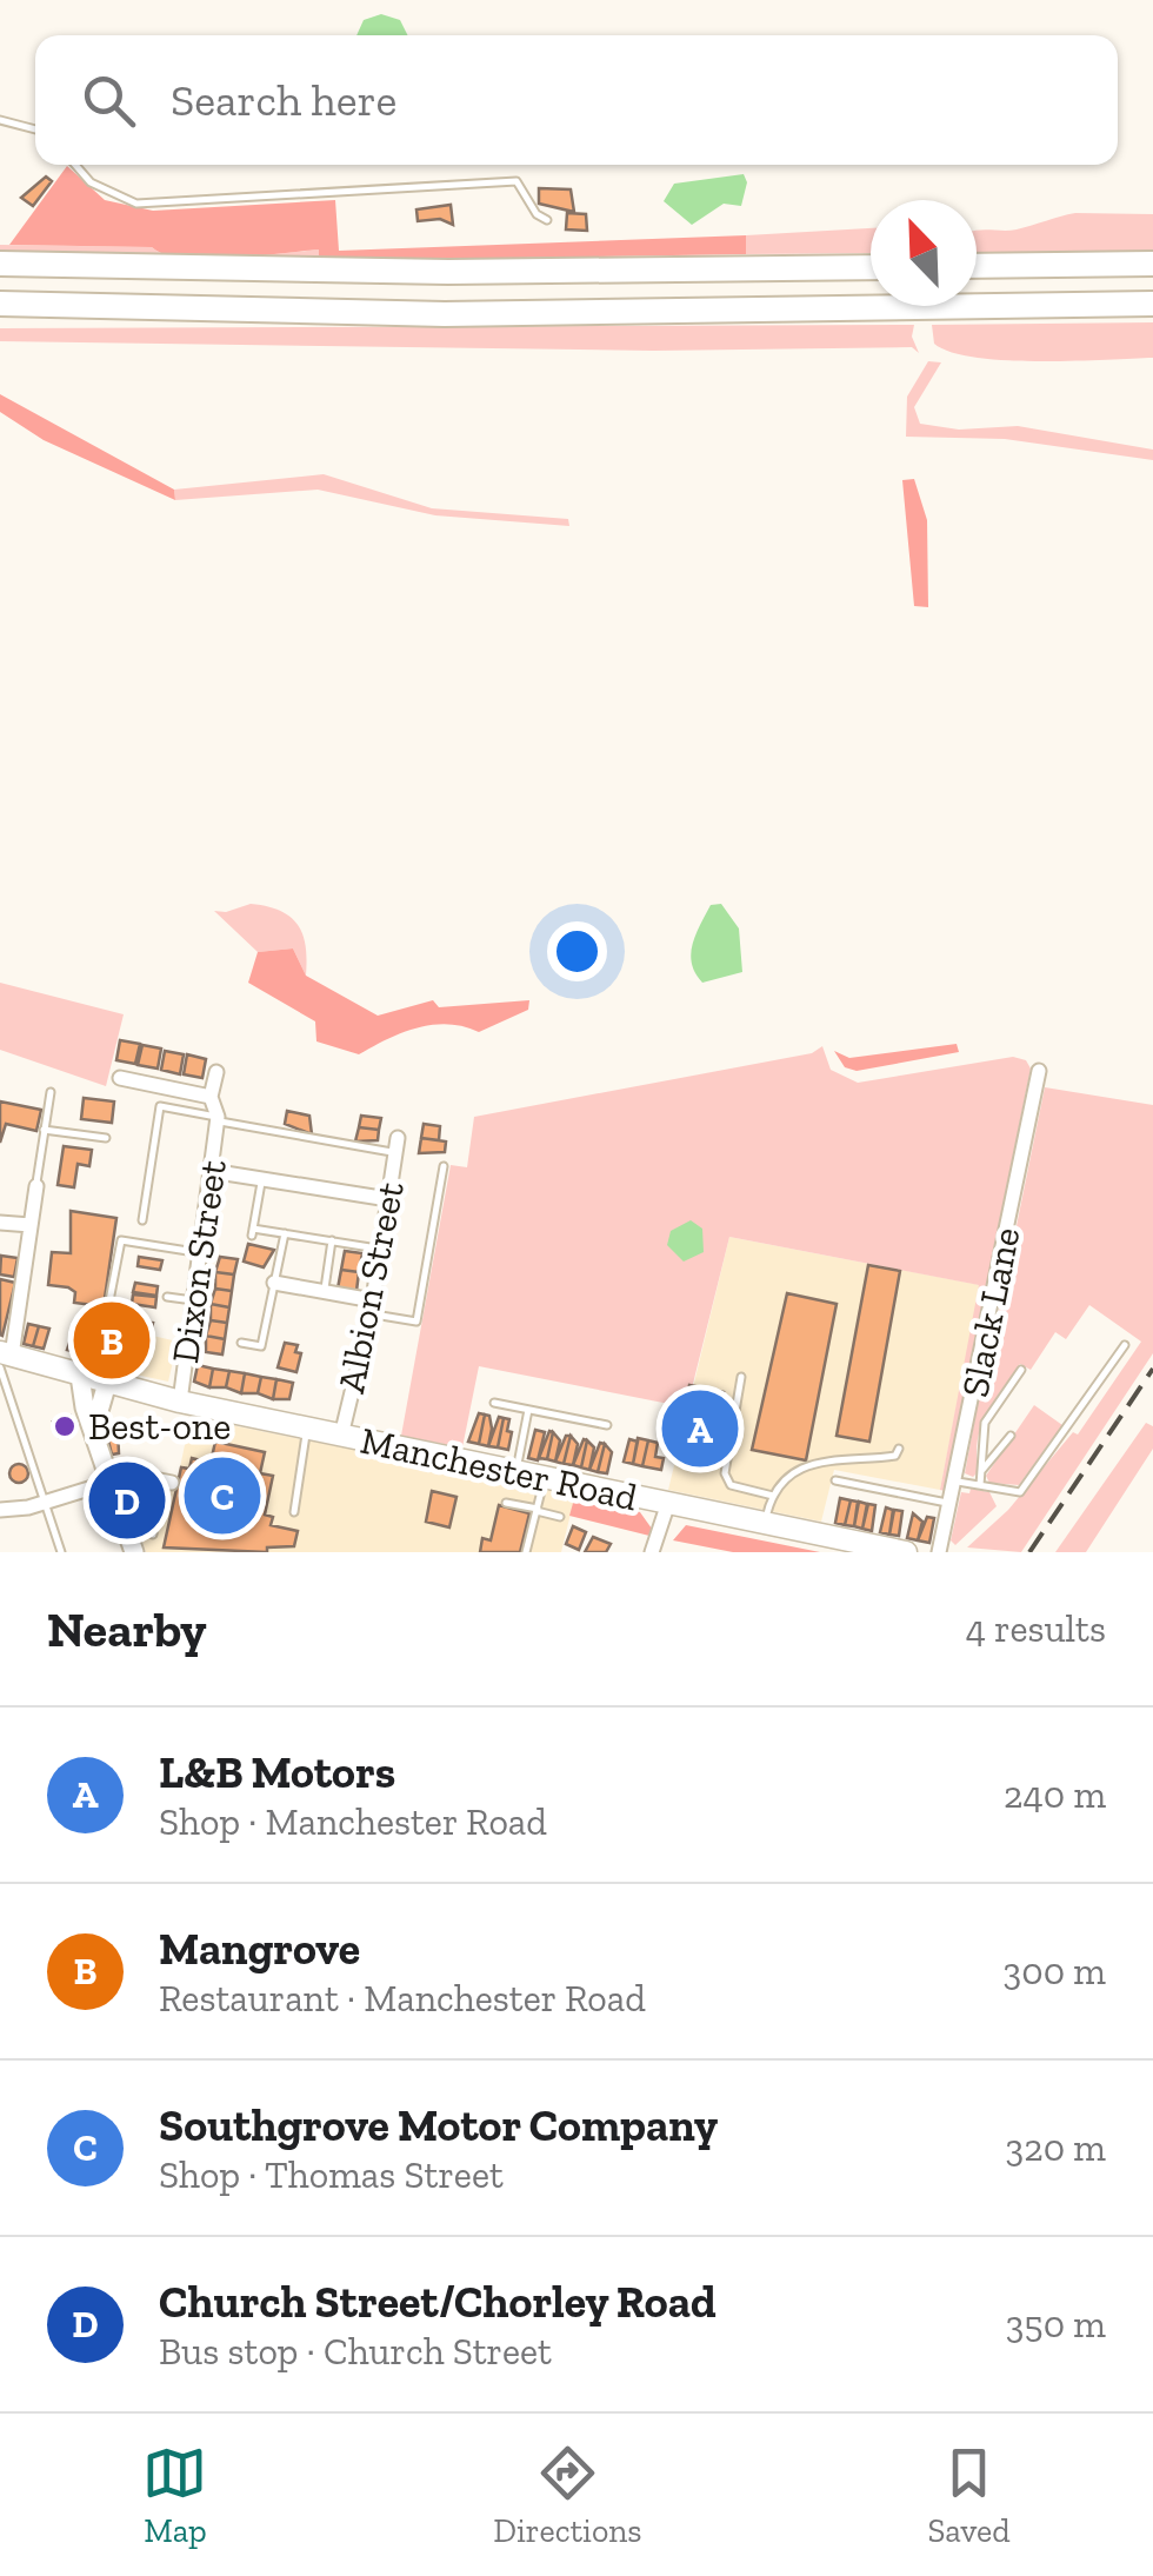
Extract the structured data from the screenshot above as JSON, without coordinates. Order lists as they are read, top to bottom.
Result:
{
  "streets": {
    "main road": ["Manchester Road"],
    "street": ["Dixon Street", "Albion Street", "Slack Lane"]
  },
  "crossings": [
    ["Dixon Street", "Albion Street"],
    ["Dixon Street", "Manchester Road"],
    ["Albion Street", "Manchester Road"]
  ],
  "places": ["Best-one"],
  "north": "top left",
  "page": {
    "search": "Search here",
    "pins": [
      "B",
      "A",
      "C",
      "D"
    ],
    "heading": ["Nearby", "4 results"],
    "list": [
      {
        "mark": "A",
        "name": "L&B Motors",
        "note": "Shop · Manchester Road",
        "value": "240 m"
      },
      {
        "mark": "B",
        "name": "Mangrove",
        "note": "Restaurant · Manchester Road",
        "value": "300 m"
      },
      {
        "mark": "C",
        "name": "Southgrove Motor Company",
        "note": "Shop · Thomas Street",
        "value": "320 m"
      },
      {
        "mark": "D",
        "name": "Church Street/Chorley Road",
        "note": "Bus stop · Church Street",
        "value": "350 m"
      }
    ],
    "nav": ["Map", "Directions", "Saved"]
  }
}
